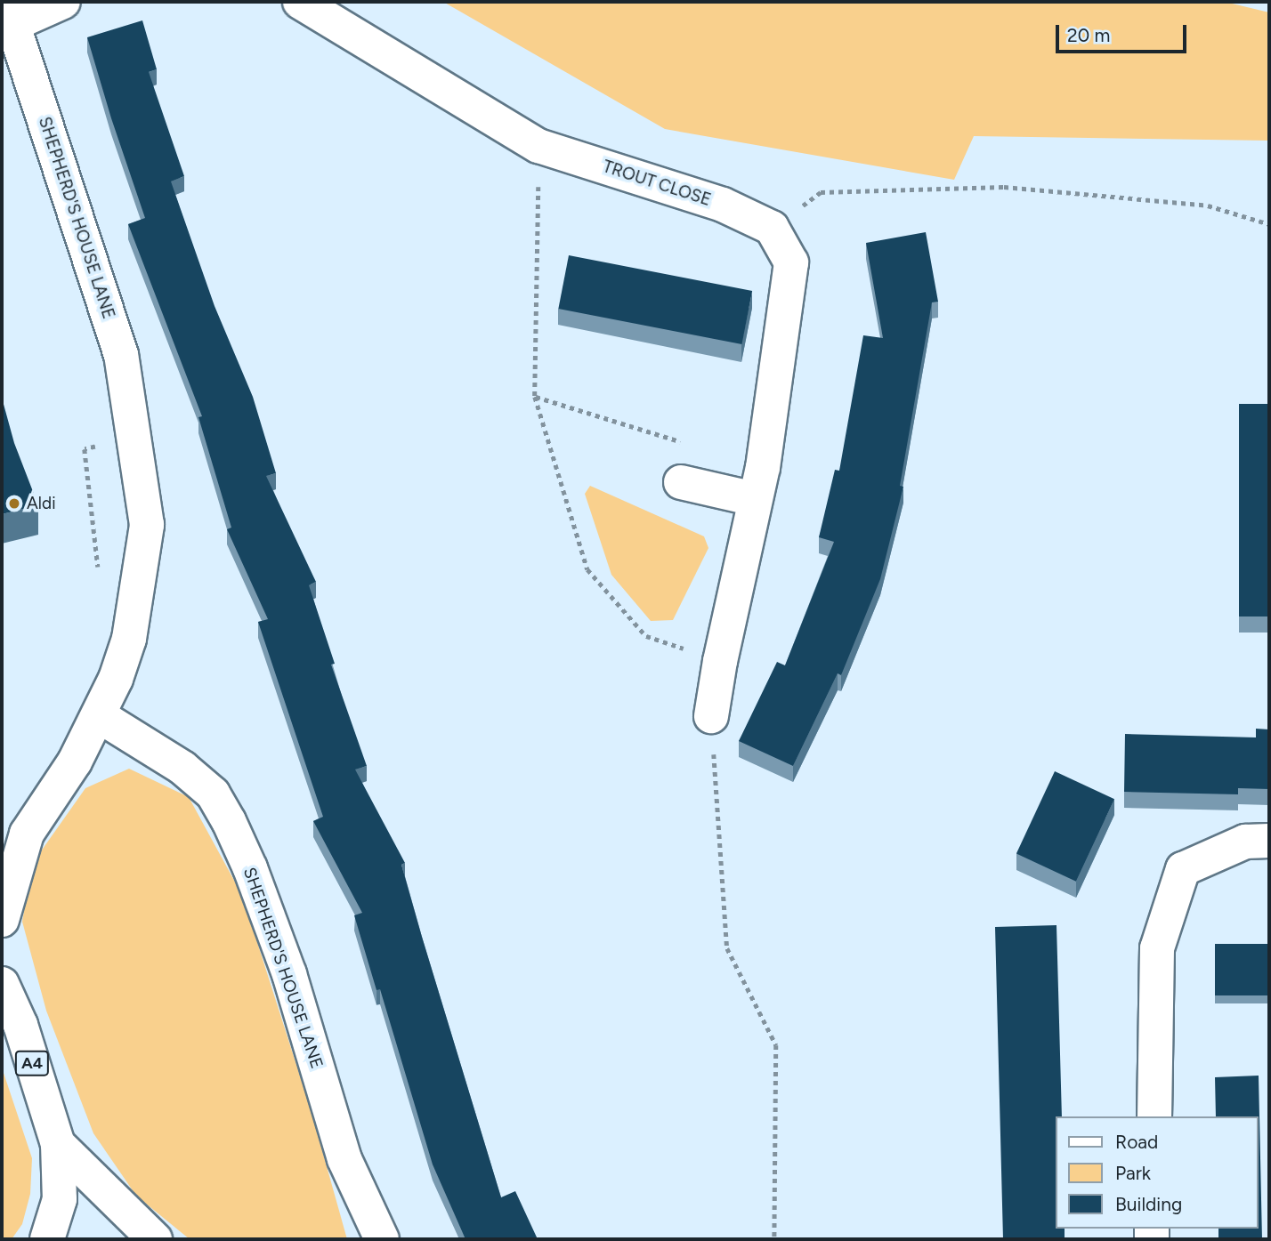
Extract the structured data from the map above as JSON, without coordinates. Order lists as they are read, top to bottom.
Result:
{
  "streets": {
    "street": ["TROUT CLOSE", "SHEPHERD'S HOUSE LANE", "A4"]
  },
  "places": ["Aldi"],
  "legend": ["Road", "Park", "Building"],
  "scale_bar": "20 m"
}
